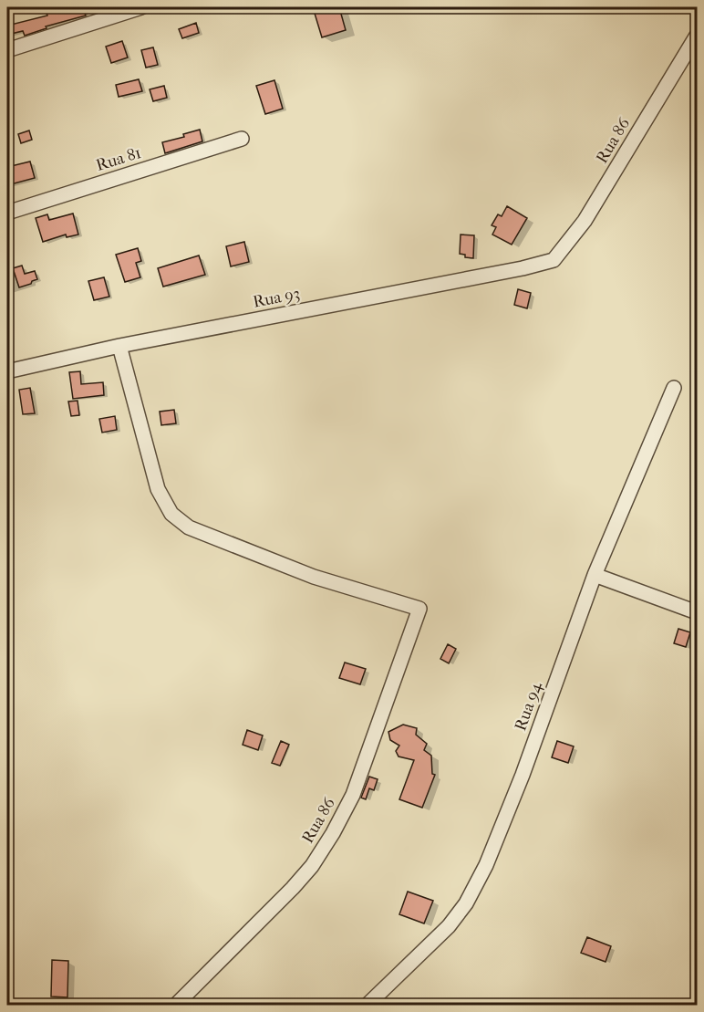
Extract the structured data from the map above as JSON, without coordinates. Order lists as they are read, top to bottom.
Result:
{
  "streets": {
    "street": [
      "Rua 86",
      "Rua 81",
      "Rua 93",
      "Rua 94"
    ]
  },
  "crossings": [
    ["Rua 86", "Rua 93"]
  ]
}
